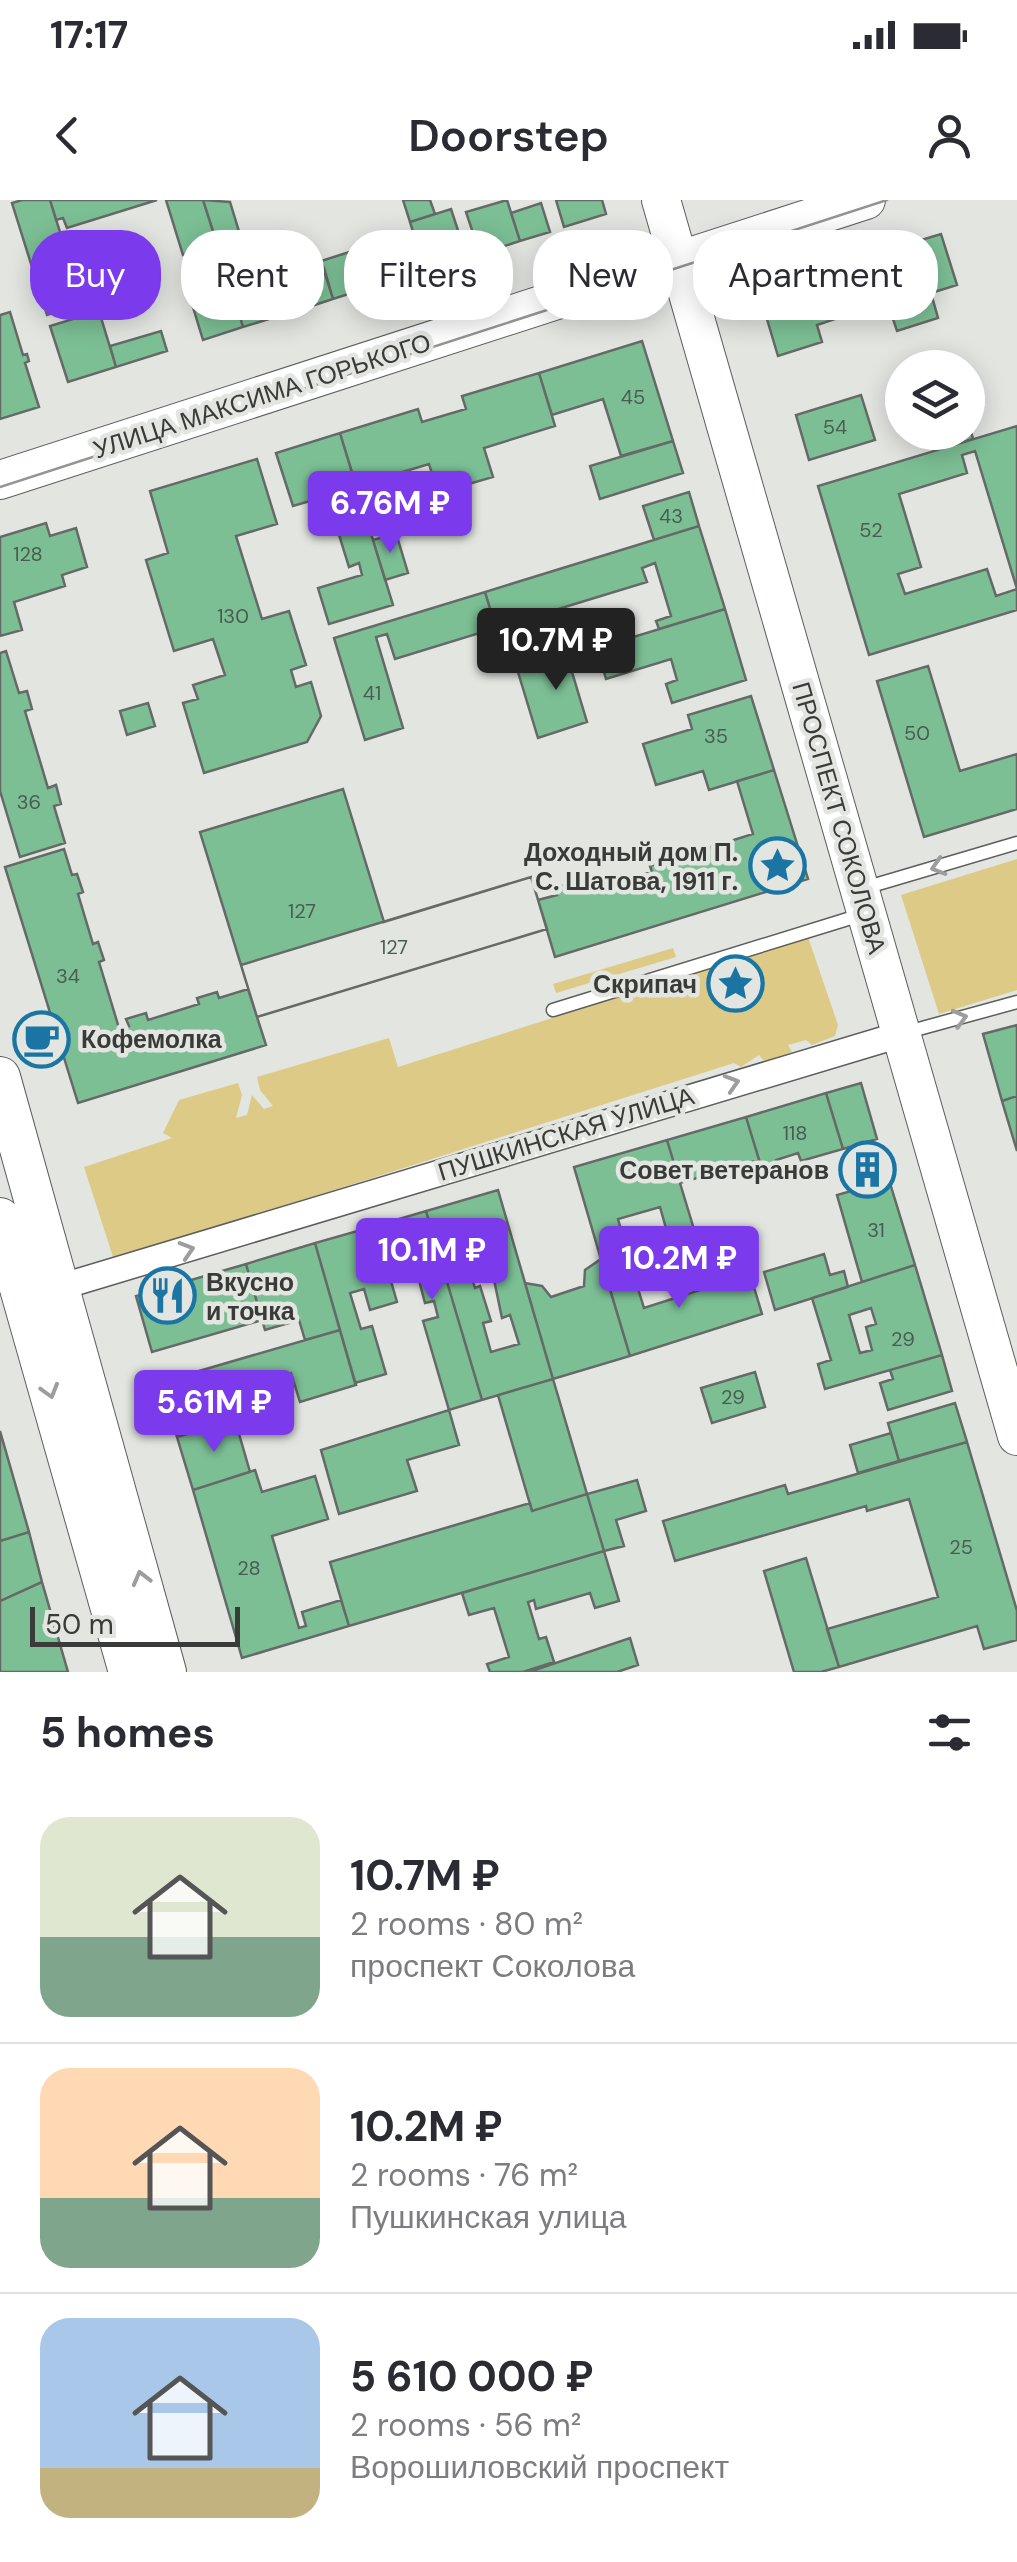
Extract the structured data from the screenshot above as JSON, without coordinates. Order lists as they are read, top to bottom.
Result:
{
  "streets": {
    "main road": ["УЛИЦА МАКСИМА ГОРЬКОГО", "ПРОСПЕКТ СОКОЛОВА"],
    "street": ["ПУШКИНСКАЯ УЛИЦА"]
  },
  "crossings": [
    ["УЛИЦА МАКСИМА ГОРЬКОГО", "ПРОСПЕКТ СОКОЛОВА"],
    ["ПРОСПЕКТ СОКОЛОВА", "ПУШКИНСКАЯ УЛИЦА"]
  ],
  "one_way": ["ПУШКИНСКАЯ УЛИЦА"],
  "places": {
    "place": ["Доходный дом П. С. Шатова, 1911 г.", "Скрипач"],
    "cafe": ["Кофемолка"],
    "building": ["Совет ветеранов"],
    "restaurant": ["Вкусно и точка"]
  },
  "house_numbers": [
    "45",
    "54",
    "43",
    "52",
    "128",
    "130",
    "41",
    "50",
    "35",
    "36",
    "127",
    "127",
    "34",
    "118",
    "31",
    "29",
    "29",
    "25",
    "28"
  ],
  "scale_bar": "50 m",
  "page": {
    "status": "17:17",
    "header": "Doorstep",
    "chip": [
      "Buy",
      "Rent",
      "Filters",
      "New",
      "Apartment"
    ],
    "price": [
      "6.76M ₽",
      "10.7M ₽",
      "10.1M ₽",
      "10.2M ₽",
      "5.61M ₽"
    ],
    "scale": "50 m",
    "heading": "5 homes",
    "list": [
      {
        "name": "10.7M ₽",
        "note": "2 rooms · 80 m² · проспект Соколова"
      },
      {
        "name": "10.2M ₽",
        "note": "2 rooms · 76 m² · Пушкинская улица"
      },
      {
        "name": "5 610 000 ₽",
        "note": "2 rooms · 56 m² · Ворошиловский проспект"
      }
    ]
  }
}
